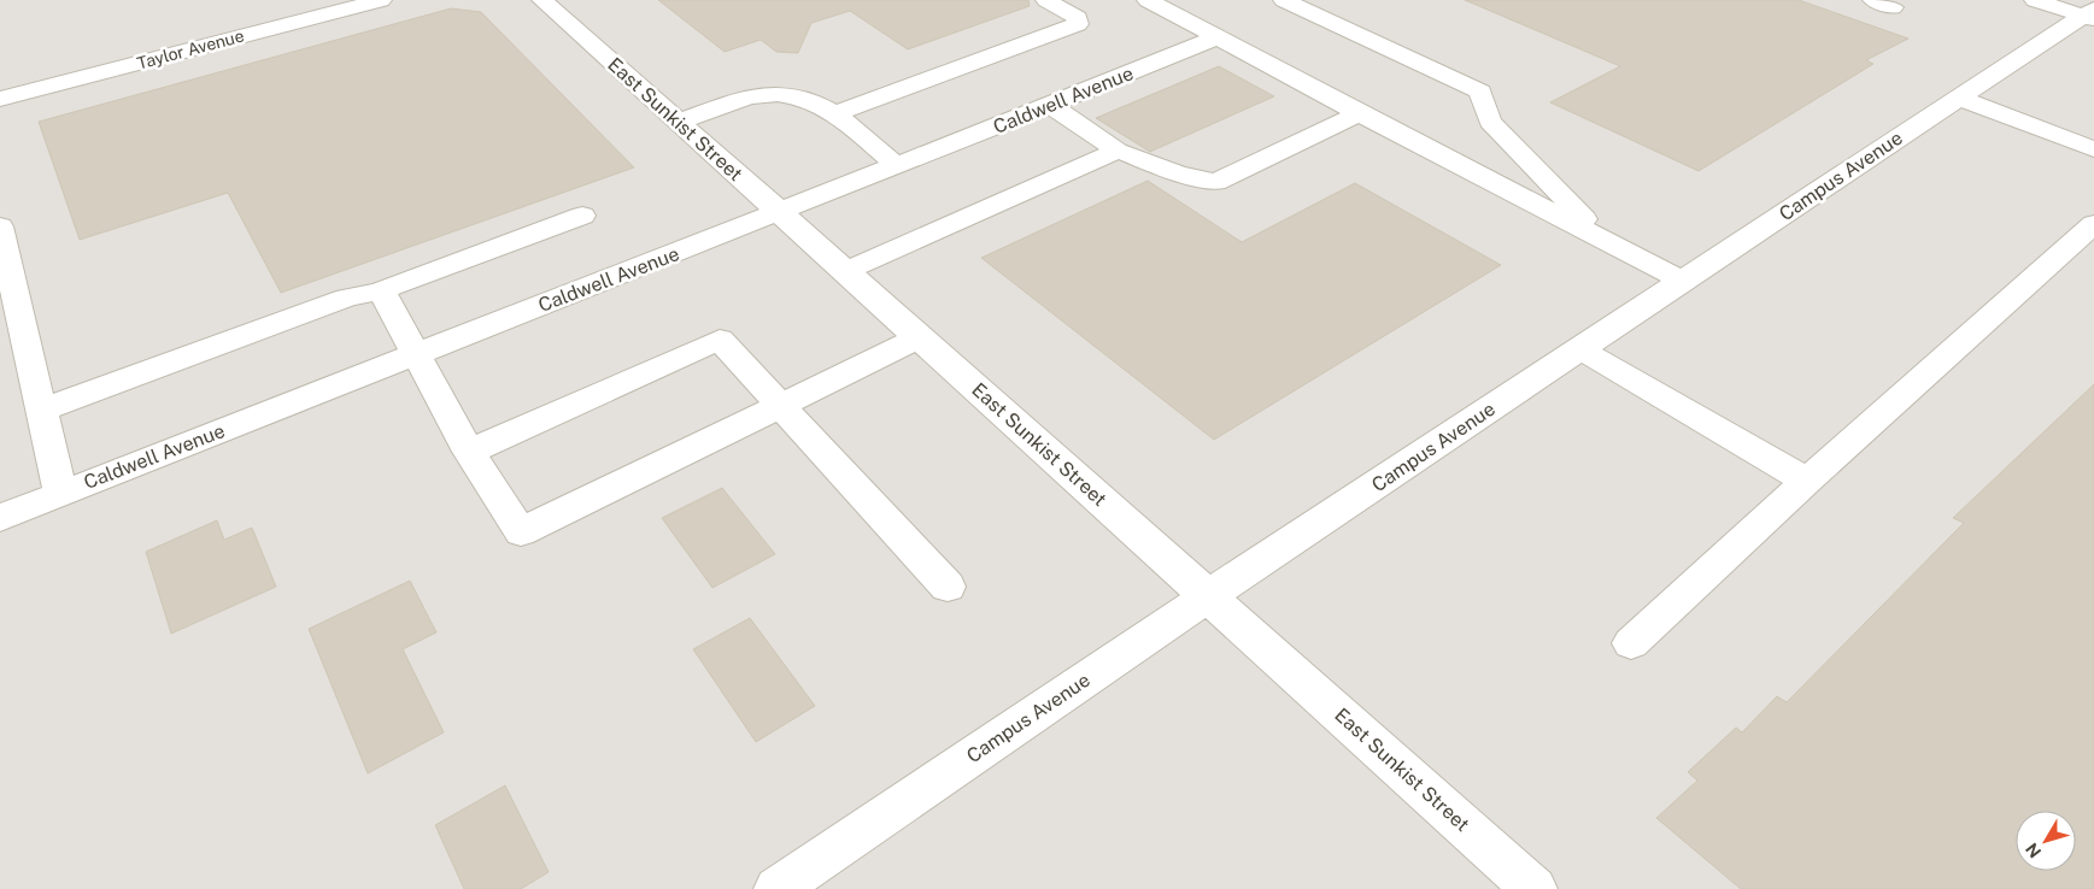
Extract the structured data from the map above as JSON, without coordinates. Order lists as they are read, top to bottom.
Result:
{
  "streets": {
    "street": [
      "Taylor Avenue",
      "Caldwell Avenue",
      "East Sunkist Street",
      "Campus Avenue"
    ]
  },
  "crossings": [
    ["Caldwell Avenue", "East Sunkist Street"],
    ["East Sunkist Street", "Campus Avenue"]
  ],
  "north": "bottom left"
}
